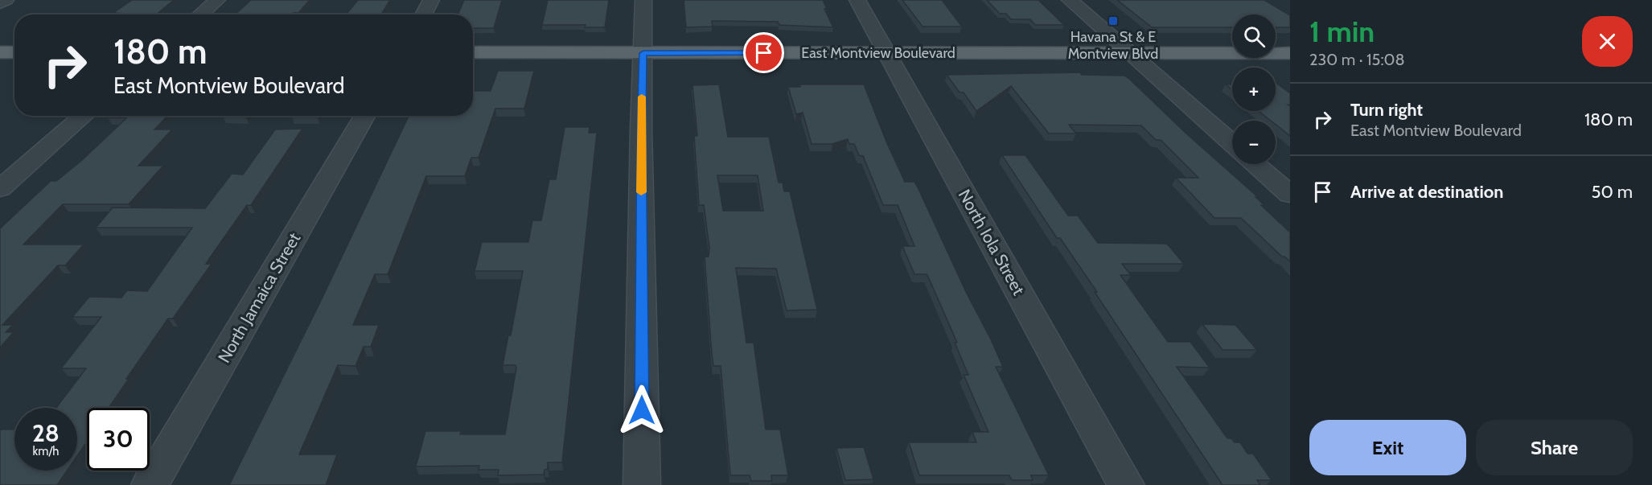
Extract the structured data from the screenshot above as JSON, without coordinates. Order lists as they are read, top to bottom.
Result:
{
  "streets": {
    "main road": ["East Montview Boulevard"],
    "street": ["North Iola Street", "North Jamaica Street"]
  },
  "crossings": [
    ["East Montview Boulevard", "North Iola Street"]
  ],
  "places": {
    "transit": ["Havana St & E Montview Blvd"]
  },
  "page": {
    "heading": ["1 min", "230 m · 15:08"],
    "map_buttons": ["+", "−"],
    "turn": ["180 m", "East Montview Boulevard"],
    "list": [
      {
        "name": "Turn right",
        "note": "East Montview Boulevard",
        "value": "180 m"
      },
      {
        "name": "Arrive at destination",
        "value": "50 m"
      }
    ],
    "speed": "28 km/h",
    "limit": "30",
    "buttons": ["Exit", "Share"]
  }
}
